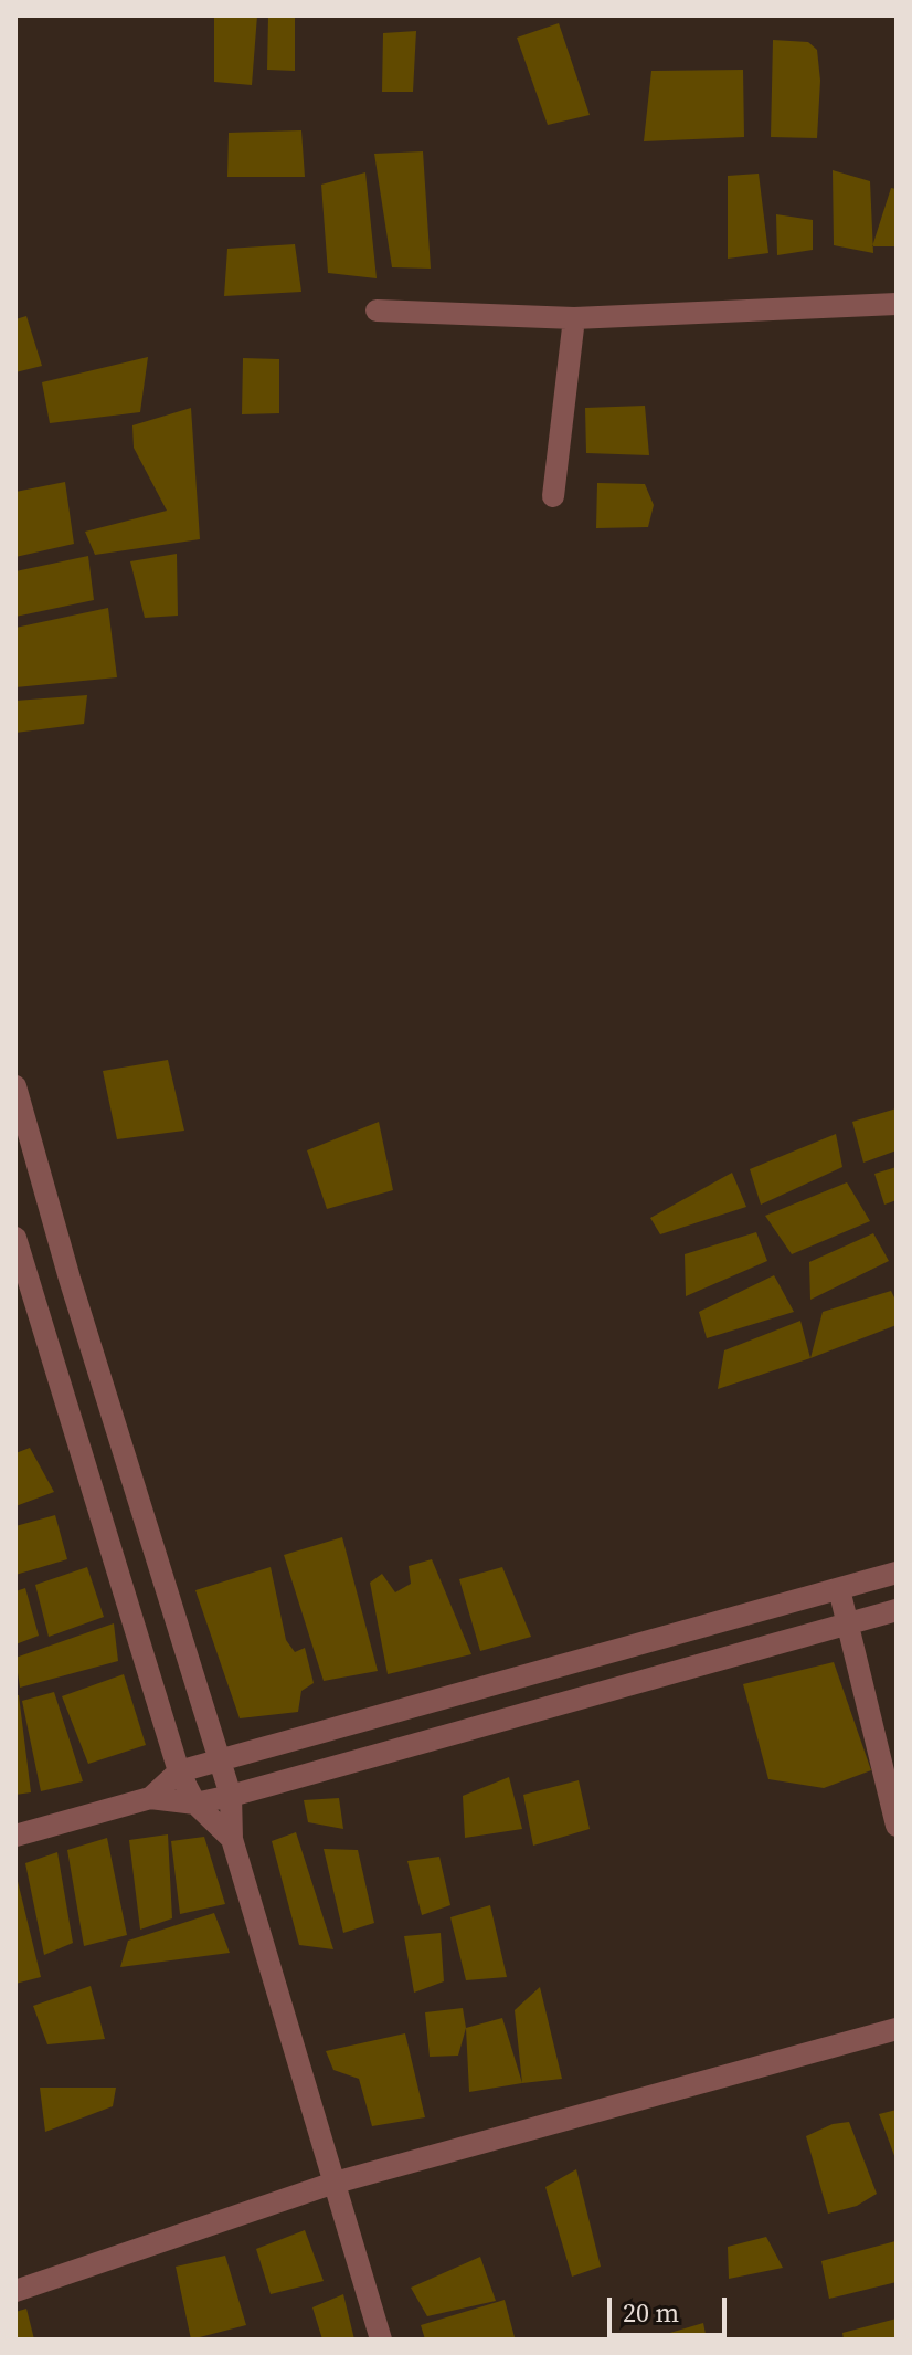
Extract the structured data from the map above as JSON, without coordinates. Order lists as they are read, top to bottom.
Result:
{
  "scale_bar": "20 m"
}
